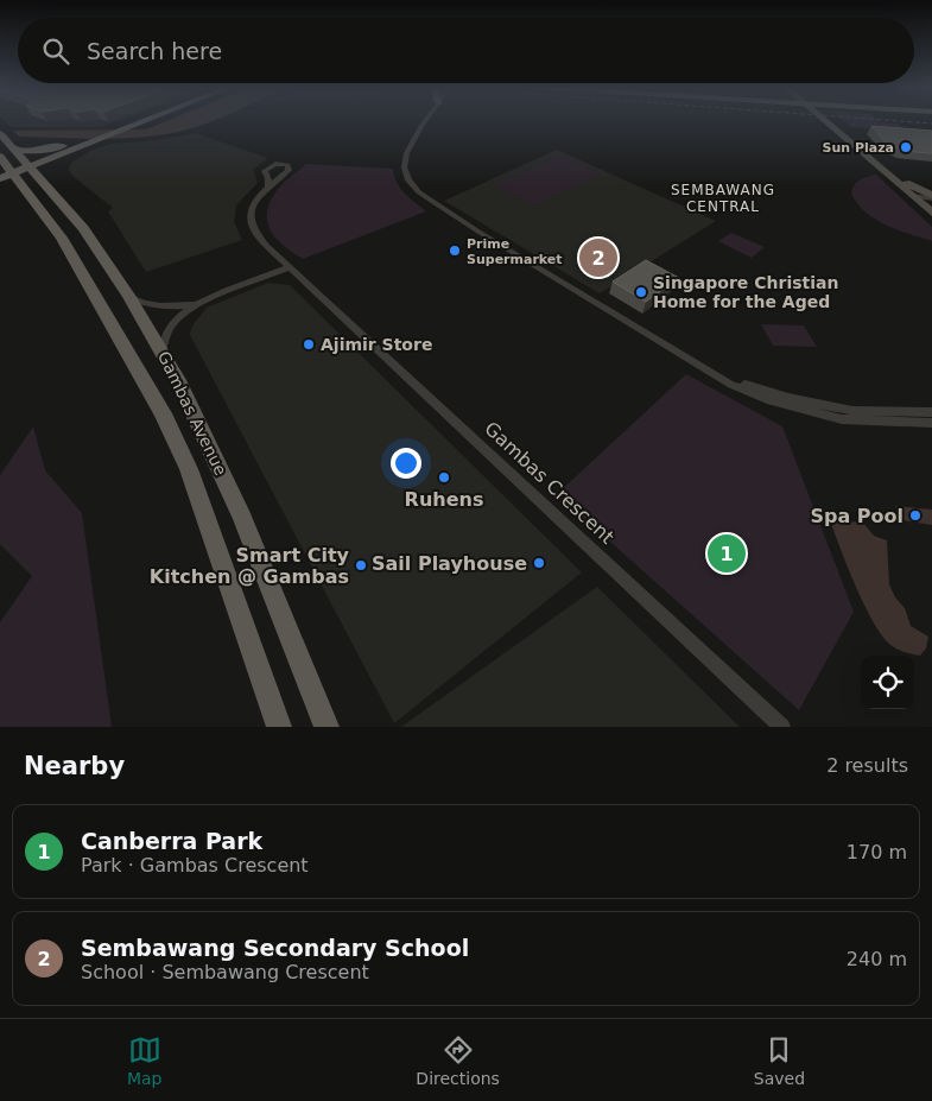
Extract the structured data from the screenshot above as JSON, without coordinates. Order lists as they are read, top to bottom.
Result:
{
  "streets": {
    "main road": ["Gambas Avenue"],
    "street": ["Gambas Crescent"]
  },
  "districts": ["SEMBAWANG CENTRAL"],
  "places": [
    "Sun Plaza",
    "Prime Supermarket",
    "Singapore Christian Home for the Aged",
    "Ajimir Store",
    "Ruhens",
    "Spa Pool",
    "Sail Playhouse",
    "Smart City Kitchen @ Gambas"
  ],
  "page": {
    "search": "Search here",
    "pins": ["2", "1"],
    "heading": ["Nearby", "2 results"],
    "list": [
      {
        "mark": "1",
        "name": "Canberra Park",
        "note": "Park · Gambas Crescent",
        "value": "170 m"
      },
      {
        "mark": "2",
        "name": "Sembawang Secondary School",
        "note": "School · Sembawang Crescent",
        "value": "240 m"
      }
    ],
    "nav": ["Map", "Directions", "Saved"]
  }
}
